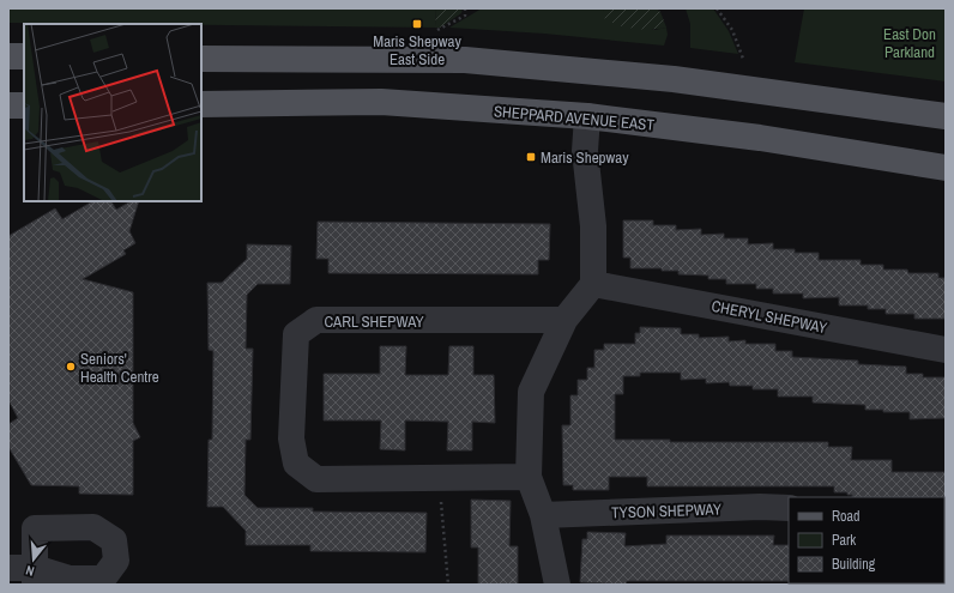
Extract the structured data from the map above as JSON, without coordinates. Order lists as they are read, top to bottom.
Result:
{
  "streets": {
    "main road": ["SHEPPARD AVENUE EAST"],
    "street": ["CHERYL SHEPWAY", "CARL SHEPWAY", "TYSON SHEPWAY"]
  },
  "parks": ["East Don Parkland"],
  "places": {
    "transit": ["Maris Shepway East Side", "Maris Shepway"],
    "other": ["Seniors' Health Centre"]
  },
  "legend": ["Road", "Park", "Building"],
  "north": "bottom"
}
